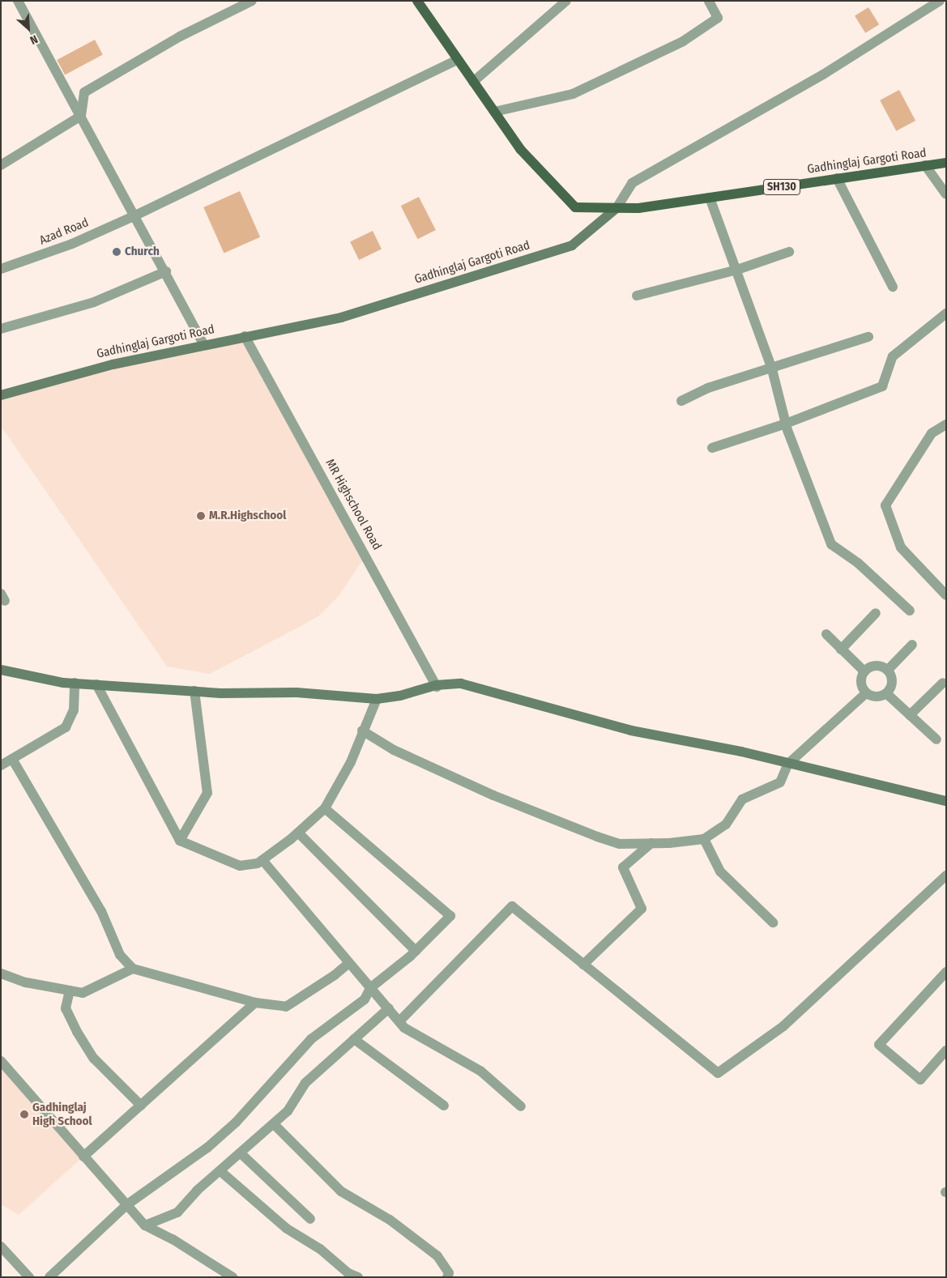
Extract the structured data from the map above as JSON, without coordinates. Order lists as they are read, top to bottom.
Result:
{
  "streets": {
    "main road": ["Gadhinglaj Gargoti Road", "SH130"],
    "street": ["Azad Road", "MR Highschool Road"]
  },
  "crossings": [
    ["Gadhinglaj Gargoti Road", "SH130"],
    ["Gadhinglaj Gargoti Road", "MR Highschool Road"],
    ["SH130", "Azad Road"]
  ],
  "places": ["Church", "M.R.Highschool", "Gadhinglaj High School"],
  "north": "bottom right"
}
